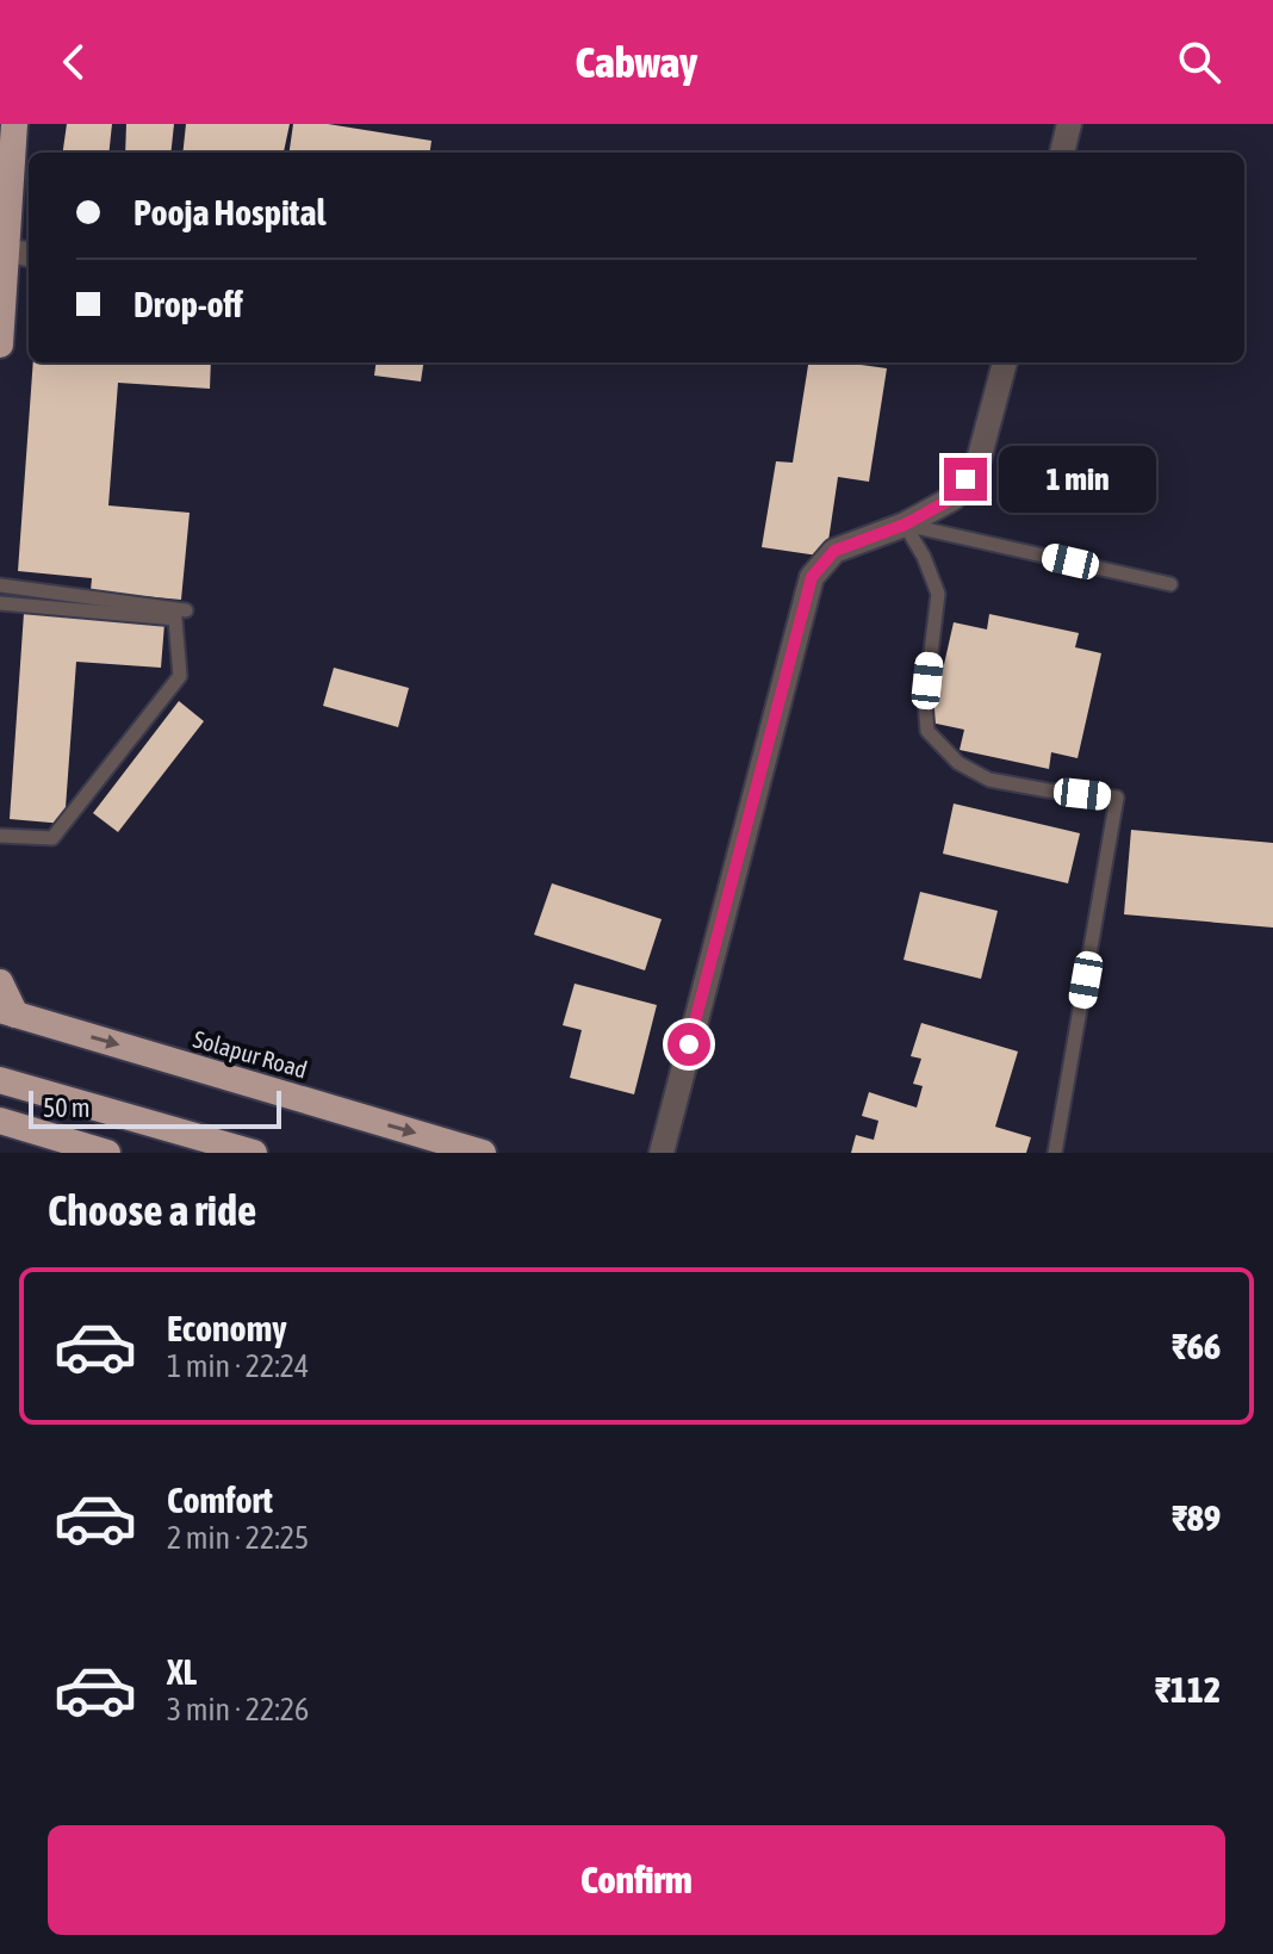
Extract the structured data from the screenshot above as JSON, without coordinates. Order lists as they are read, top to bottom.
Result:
{
  "streets": {
    "highway": ["Solapur Road"]
  },
  "scale_bar": "50 m",
  "page": {
    "header": "Cabway",
    "banner": ["Pooja Hospital", "Drop-off"],
    "bubble": "1 min",
    "scale": "50 m",
    "heading": "Choose a ride",
    "list": [
      {
        "name": "Economy",
        "note": "1 min · 22:24",
        "value": "₹66"
      },
      {
        "name": "Comfort",
        "note": "2 min · 22:25",
        "value": "₹89"
      },
      {
        "name": "XL",
        "note": "3 min · 22:26",
        "value": "₹112"
      }
    ],
    "buttons": "Confirm"
  }
}
